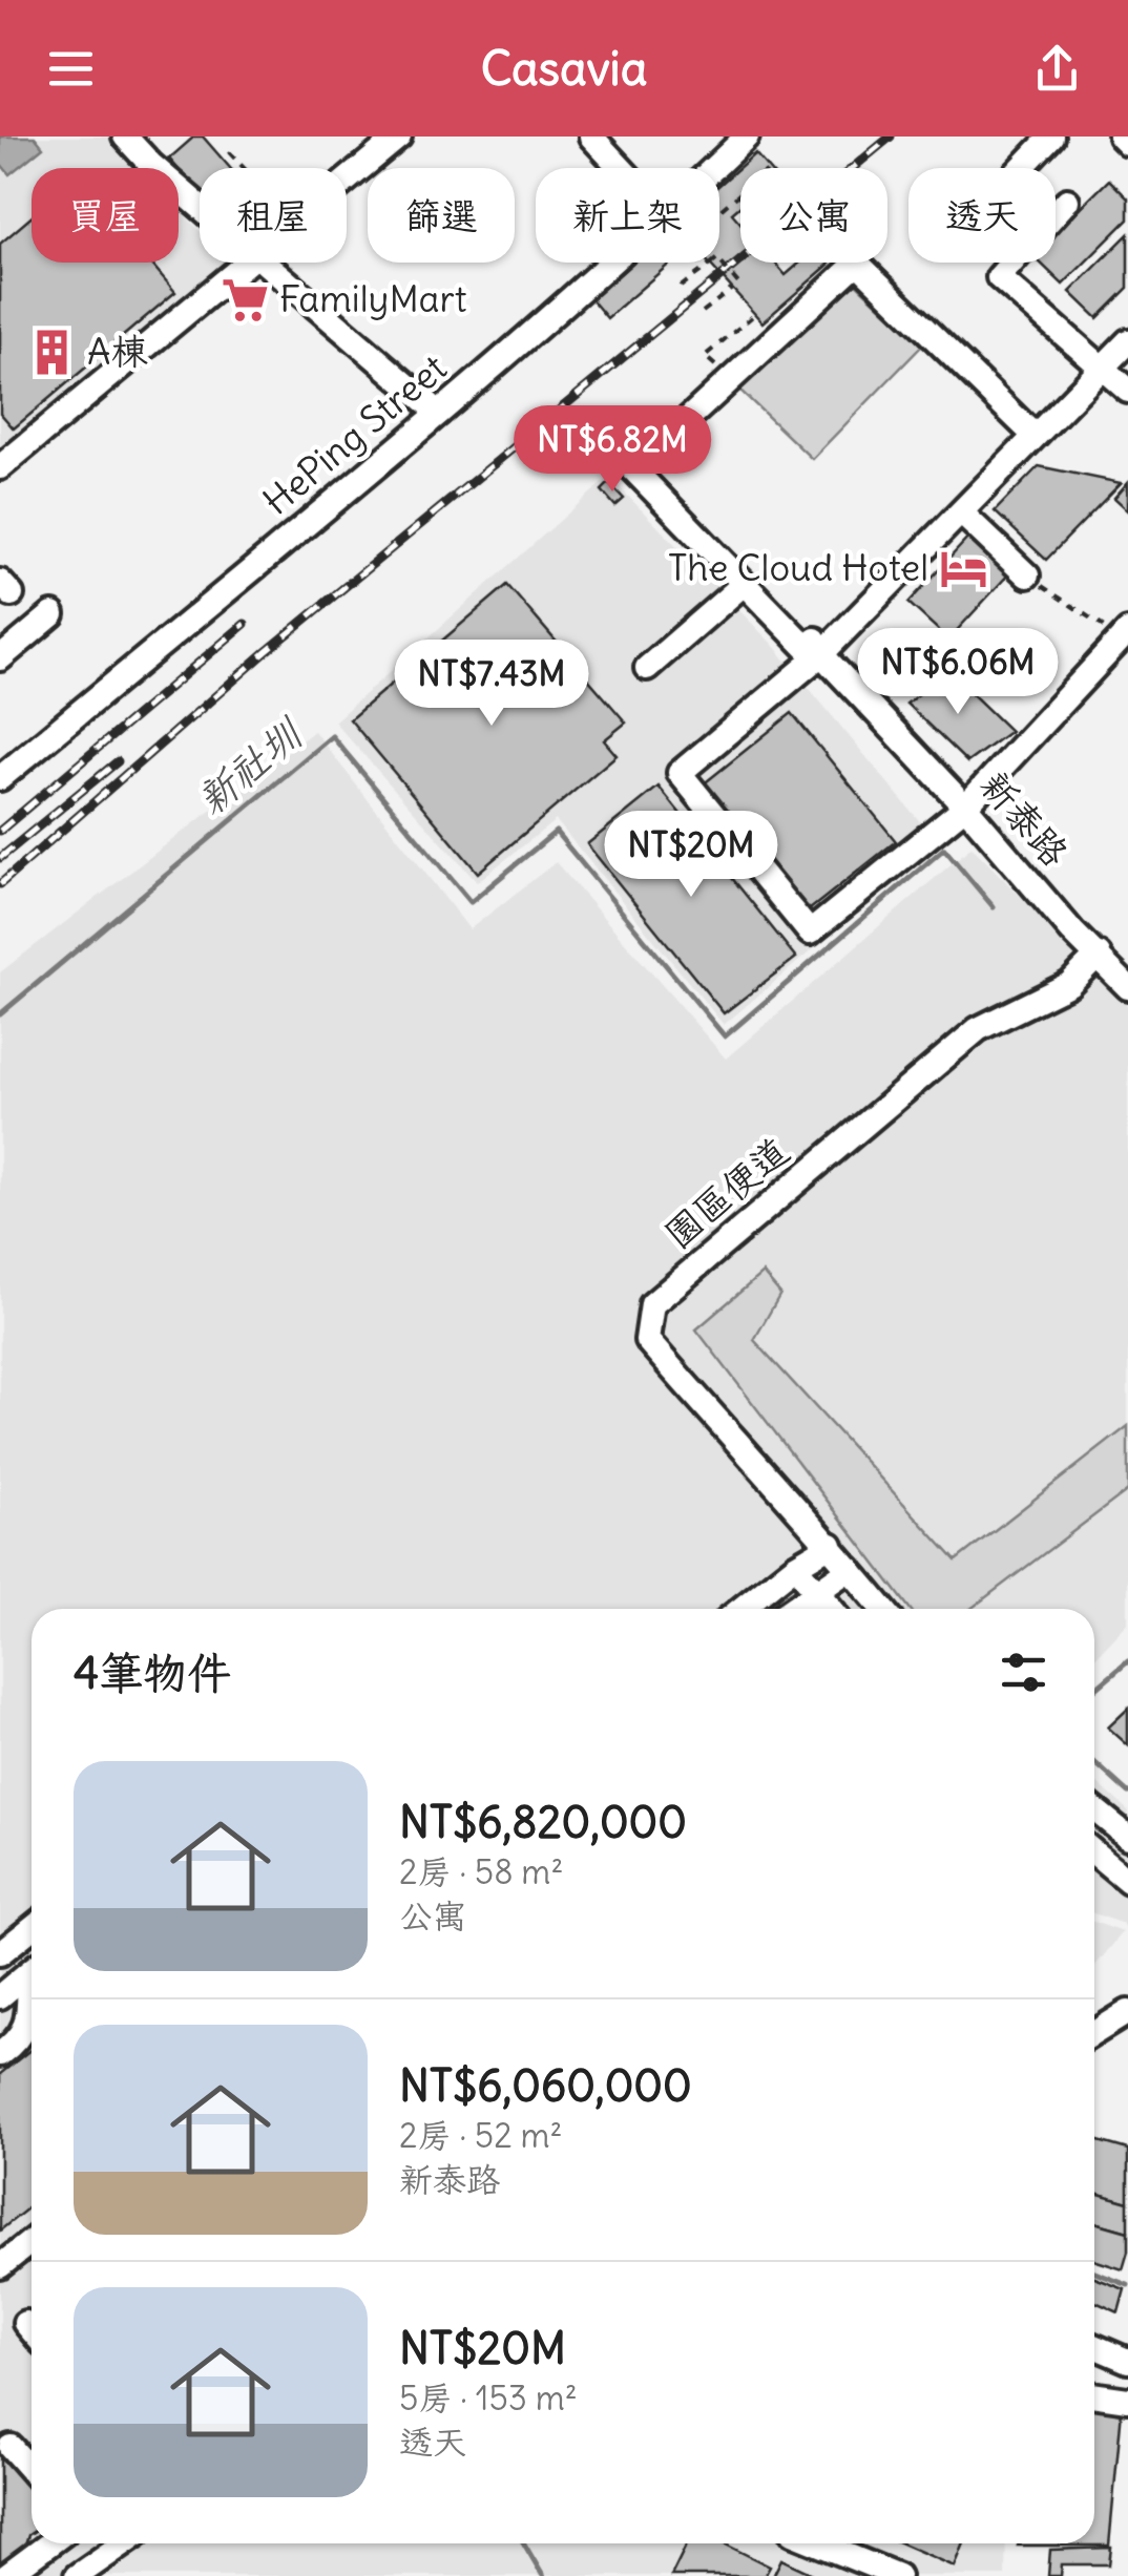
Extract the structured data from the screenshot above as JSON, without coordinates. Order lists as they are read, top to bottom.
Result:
{
  "streets": {
    "street": ["HePing Street", "新泰路", "園區便道"]
  },
  "crossings": [
    ["新泰路", "園區便道"]
  ],
  "water": ["新社圳"],
  "places": {
    "supermarket": ["FamilyMart"],
    "building": ["A棟"],
    "hotel": ["The Cloud Hotel"]
  },
  "page": {
    "header": "Casavia",
    "chip": [
      "買屋",
      "租屋",
      "篩選",
      "新上架",
      "公寓",
      "透天"
    ],
    "price": [
      "NT$6.82M",
      "NT$6.06M",
      "NT$7.43M",
      "NT$20M"
    ],
    "heading": "4筆物件",
    "list": [
      {
        "name": "NT$6,820,000",
        "note": "2房 · 58 m² · 公寓"
      },
      {
        "name": "NT$6,060,000",
        "note": "2房 · 52 m² · 新泰路"
      },
      {
        "name": "NT$20M",
        "note": "5房 · 153 m² · 透天"
      }
    ]
  }
}
